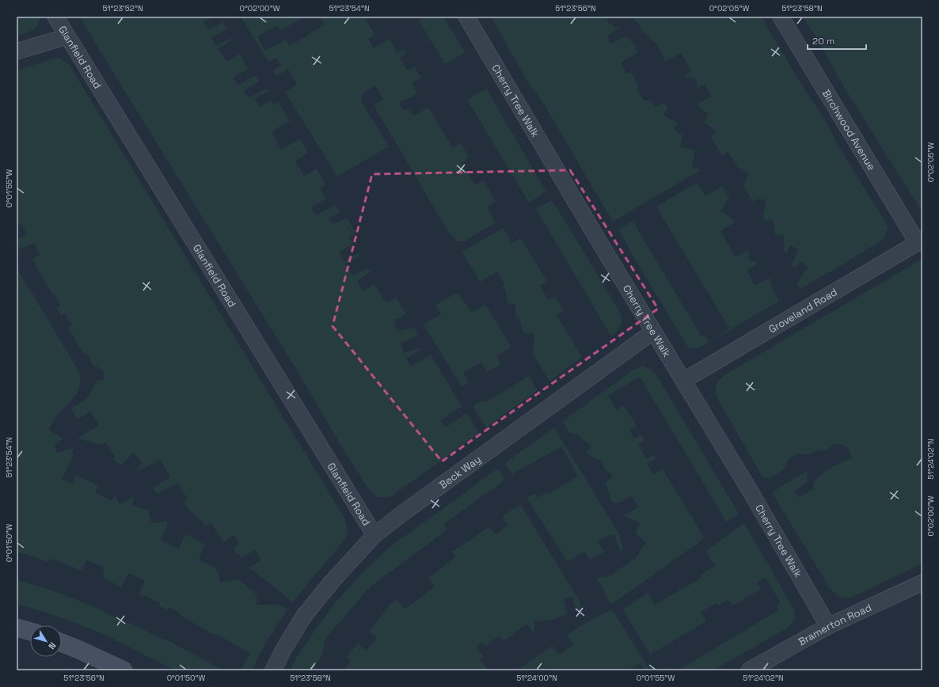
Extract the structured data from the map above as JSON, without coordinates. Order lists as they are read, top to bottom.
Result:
{
  "streets": {
    "street": [
      "Glanfield Road",
      "Cherry Tree Walk",
      "Birchwood Avenue",
      "Groveland Road",
      "Beck Way",
      "Bramerton Road"
    ]
  },
  "crossings": [
    ["Glanfield Road", "Beck Way"],
    ["Cherry Tree Walk", "Groveland Road"],
    ["Cherry Tree Walk", "Beck Way"],
    ["Cherry Tree Walk", "Bramerton Road"],
    ["Birchwood Avenue", "Groveland Road"]
  ],
  "scale_bar": "20 m",
  "north": "bottom right",
  "coordinates": [
    "51°23'52\"N",
    "0°02'00\"W",
    "51°23'54\"N",
    "51°23'56\"N",
    "0°02'05\"W",
    "51°23'58\"N",
    "0°01'55\"W",
    "51°24'02\"N",
    "0°01'50\"W",
    "51°24'00\"N"
  ]
}
